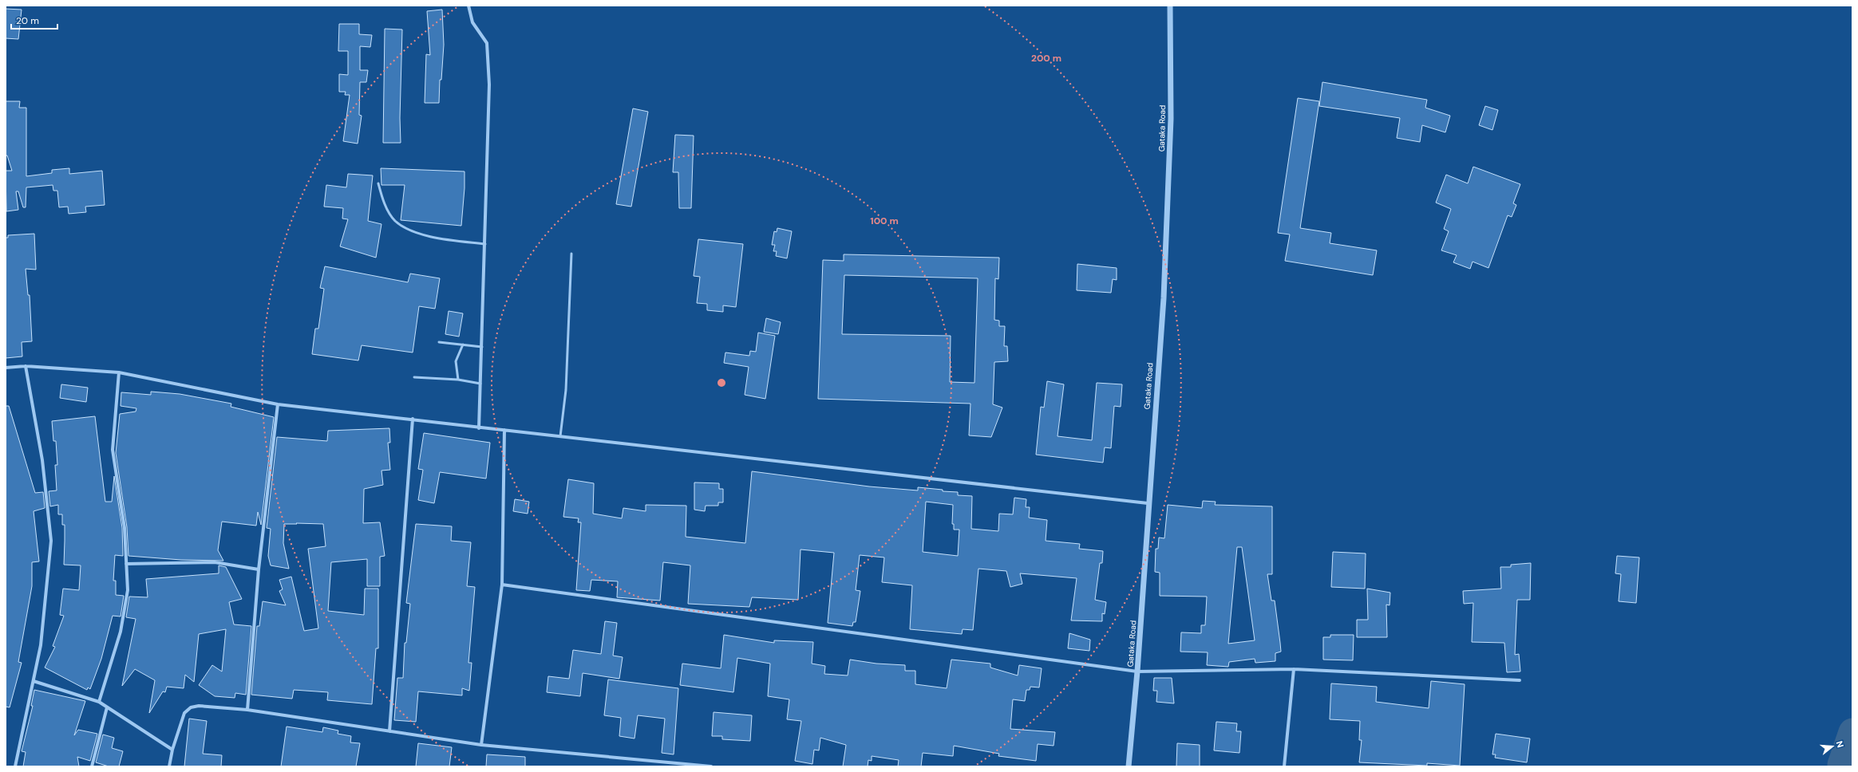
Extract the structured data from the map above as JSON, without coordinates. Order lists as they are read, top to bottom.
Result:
{
  "streets": {
    "street": ["Gataka Road"]
  },
  "scale_bar": "20 m",
  "north": "right",
  "rings": ["200 m", "100 m"]
}
